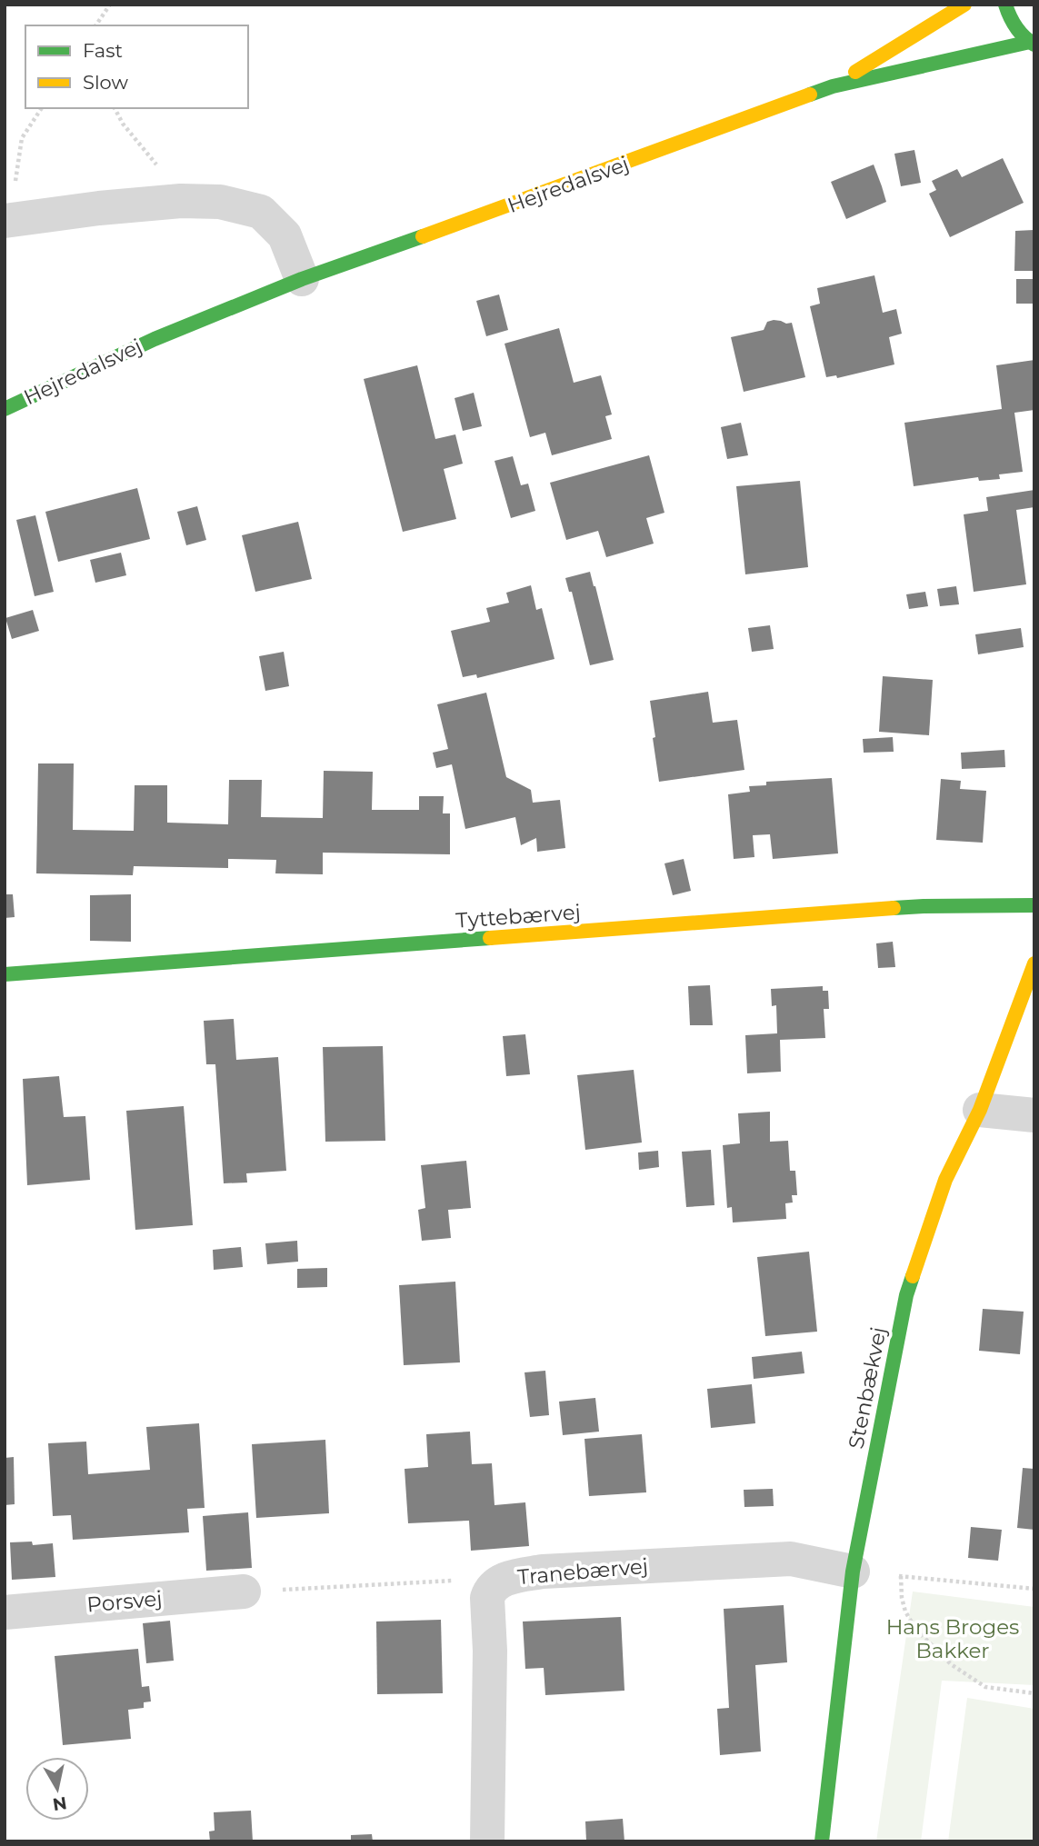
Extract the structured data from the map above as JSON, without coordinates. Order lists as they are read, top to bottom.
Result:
{
  "streets": {
    "street": [
      "Hejredalsvej",
      "Tyttebærvej",
      "Stenbækvej",
      "Tranebærvej",
      "Porsvej"
    ]
  },
  "crossings": [
    ["Stenbækvej", "Tranebærvej"]
  ],
  "parks": ["Hans Broges Bakker"],
  "legend": ["Fast", "Slow"],
  "north": "bottom"
}
